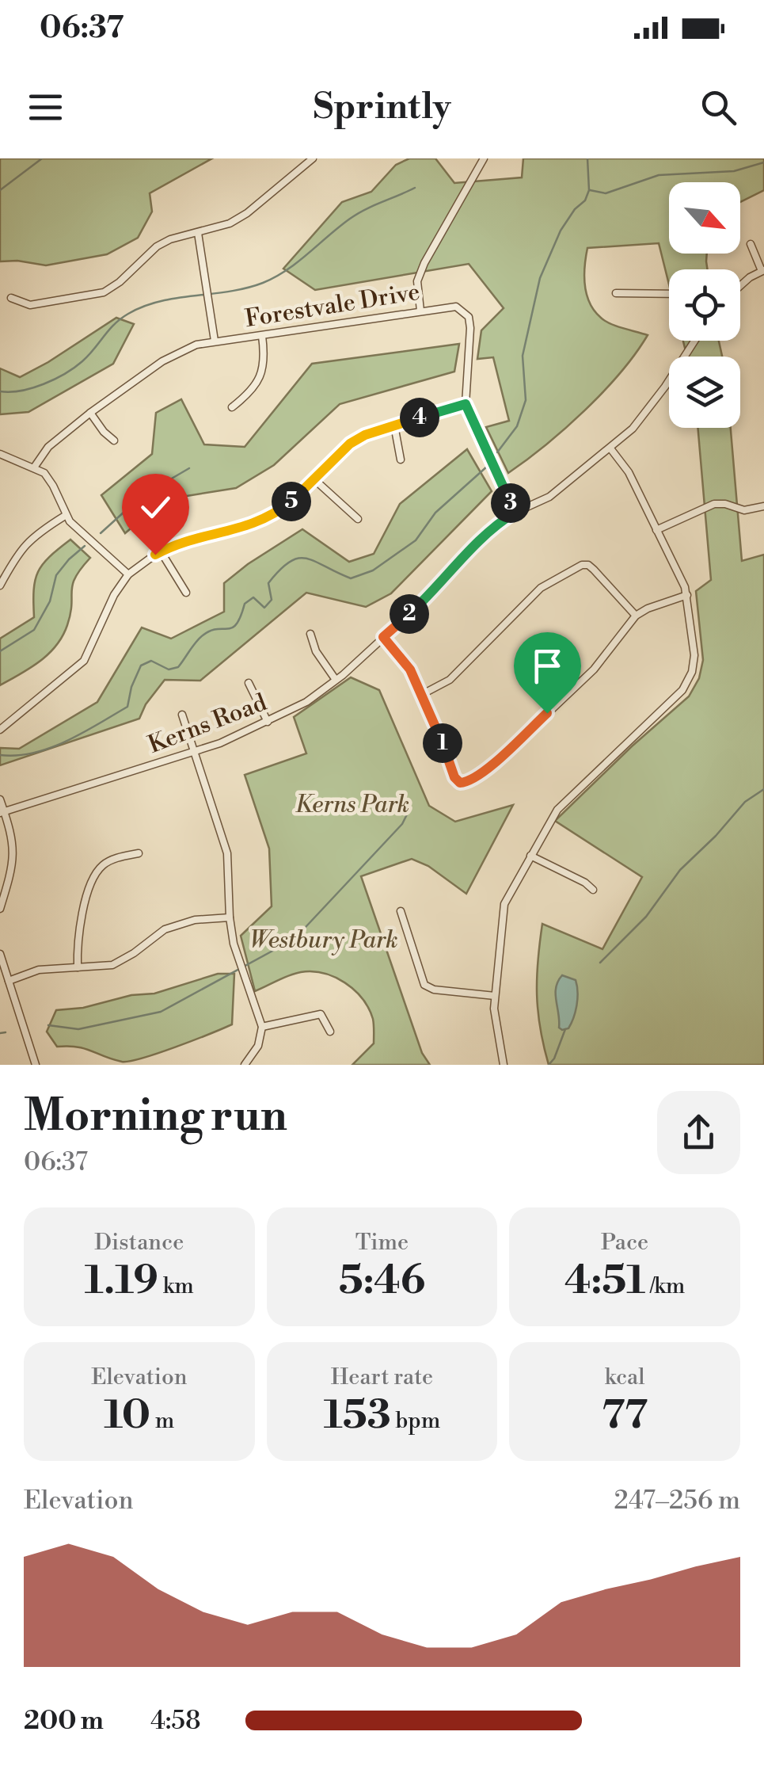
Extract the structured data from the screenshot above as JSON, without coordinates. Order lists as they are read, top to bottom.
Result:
{
  "streets": {
    "street": ["Forestvale Drive", "Kerns Road"]
  },
  "crossings": [
    ["Forestvale Drive", "Kerns Road"]
  ],
  "parks": ["Kerns Park", "Westbury Park"],
  "north": "bottom right",
  "page": {
    "status": "06:37",
    "header": "Sprintly",
    "pins": [
      "4",
      "5",
      "3",
      "2",
      "1"
    ],
    "heading": ["Morning run", "06:37"],
    "stats": [
      ["Distance", "1.19 km"],
      ["Time", "5:46"],
      ["Pace", "4:51 /km"],
      ["Elevation", "10 m"],
      ["Heart rate", "153 bpm"],
      ["kcal", "77"]
    ],
    "chart": ["Elevation", "247–256 m"],
    "list": [
      {
        "name": "200 m",
        "note": "4:58"
      }
    ]
  }
}
